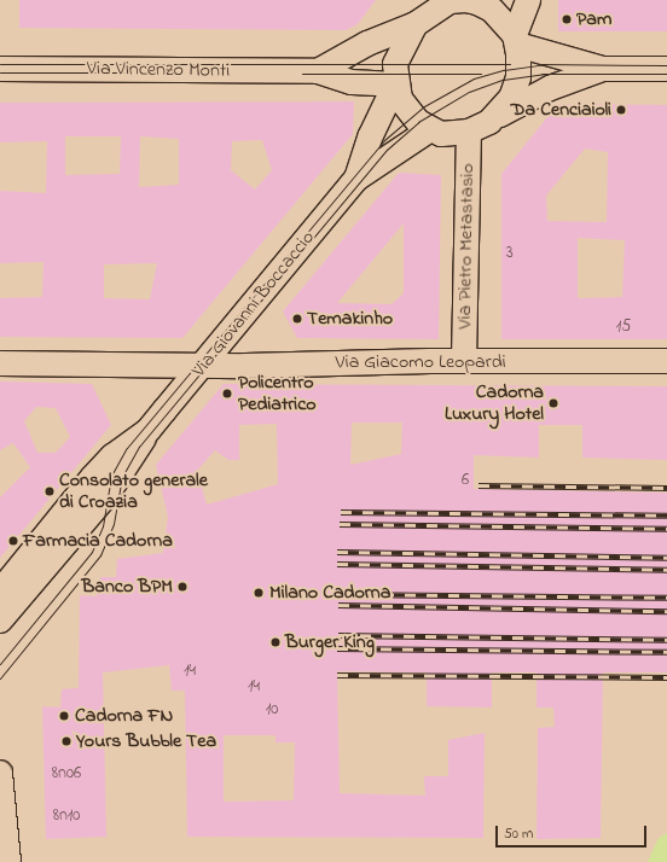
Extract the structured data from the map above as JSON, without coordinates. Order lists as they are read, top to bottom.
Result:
{
  "streets": {
    "street": [
      "Via Vincenzo Monti",
      "Via Pietro Metastasio",
      "Via Giovanni Boccaccio",
      "Via Giacomo Leopardi"
    ]
  },
  "crossings": [
    ["Via Vincenzo Monti", "Via Pietro Metastasio"],
    ["Via Vincenzo Monti", "Via Giovanni Boccaccio"],
    ["Via Pietro Metastasio", "Via Giovanni Boccaccio"],
    ["Via Pietro Metastasio", "Via Giacomo Leopardi"],
    ["Via Giovanni Boccaccio", "Via Giacomo Leopardi"]
  ],
  "places": [
    "Pam",
    "Da Cenciaioli",
    "Temakinho",
    "Policentro Pediatrico",
    "Cadorna Luxury Hotel",
    "Consolato generale di Croazia",
    "Farmacia Cadorna",
    "Banco BPM",
    "Milano Cadorna",
    "Burger King",
    "Cadorna FN",
    "Yours Bubble Tea"
  ],
  "house_numbers": [
    "3",
    "15",
    "6",
    "14",
    "14",
    "10",
    "8n06",
    "8n10"
  ],
  "scale_bar": "50 m"
}
